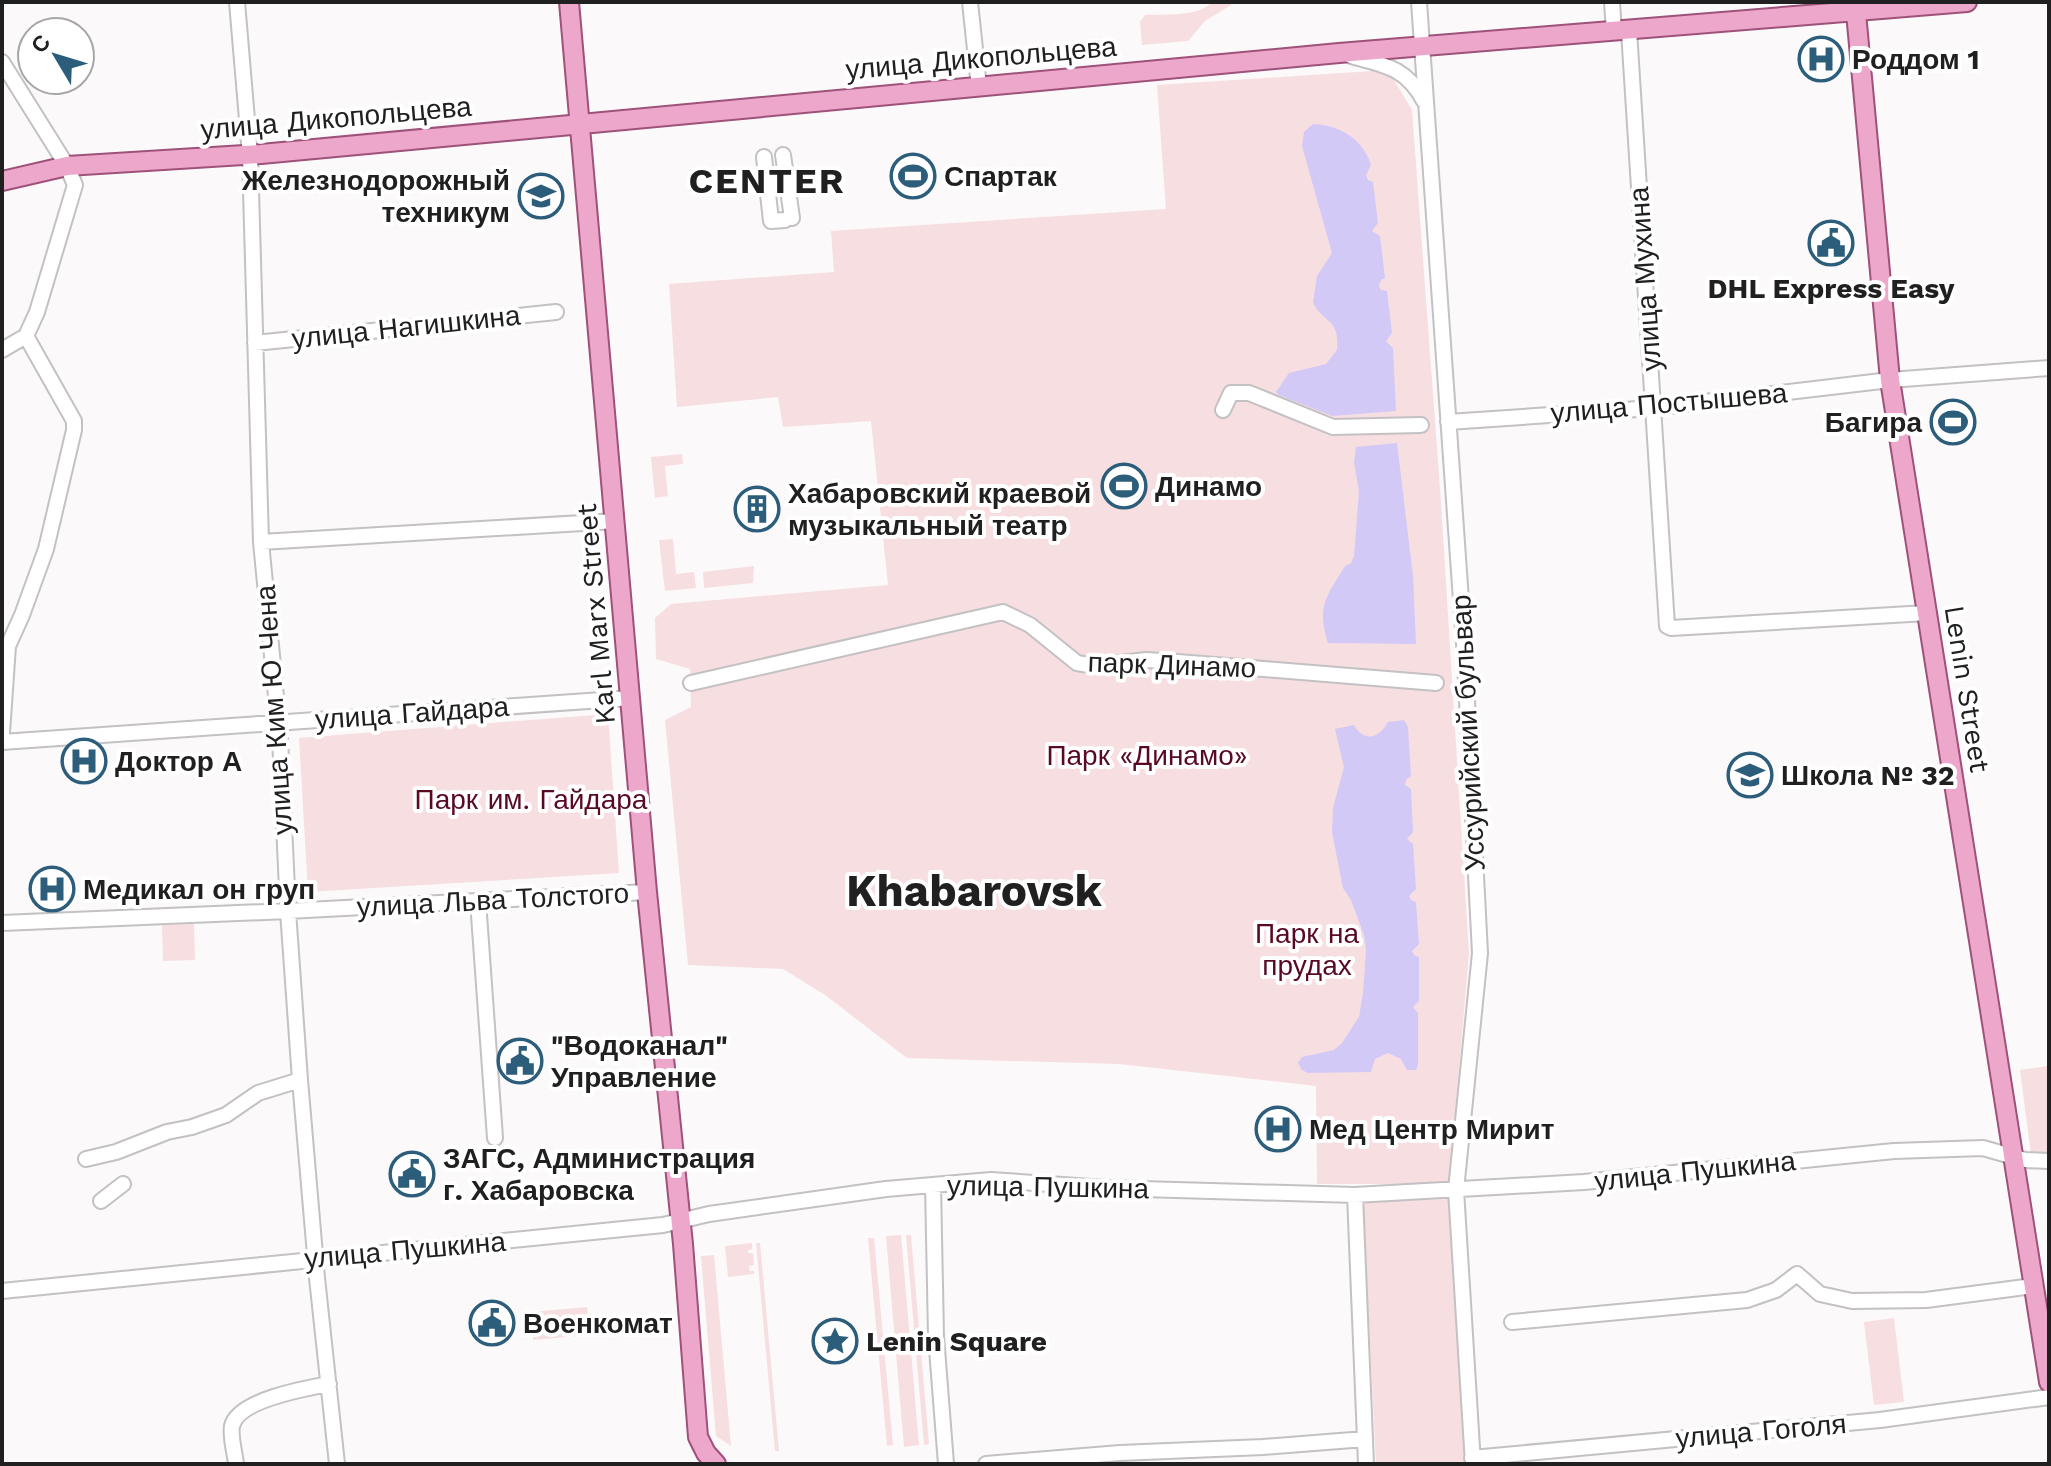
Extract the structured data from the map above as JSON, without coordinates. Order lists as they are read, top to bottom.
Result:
{
  "streets": {
    "main road": ["улица Дикопольцева", "Karl Marx Street", "Lenin Street"],
    "street": [
      "улица Мухина",
      "улица Нагишкина",
      "улица Постышева",
      "парк Динамо",
      "улица Ким Ю Чена",
      "улица Гайдара",
      "Уссурийский бульвар",
      "улица Льва Толстого",
      "улица Пушкина",
      "улица Гоголя"
    ]
  },
  "crossings": [
    ["улица Дикопольцева", "улица Мухина"],
    ["улица Дикопольцева", "Karl Marx Street"],
    ["улица Дикопольцева", "Lenin Street"],
    ["улица Дикопольцева", "улица Ким Ю Чена"],
    ["улица Дикопольцева", "Уссурийский бульвар"],
    ["улица Мухина", "улица Постышева"],
    ["улица Мухина", "Lenin Street"],
    ["улица Нагишкина", "улица Ким Ю Чена"],
    ["улица Постышева", "Lenin Street"],
    ["улица Постышева", "Уссурийский бульвар"],
    ["Karl Marx Street", "улица Гайдара"],
    ["Karl Marx Street", "улица Льва Толстого"],
    ["Karl Marx Street", "улица Пушкина"],
    ["Lenin Street", "улица Пушкина"],
    ["улица Ким Ю Чена", "улица Гайдара"],
    ["улица Ким Ю Чена", "улица Льва Толстого"],
    ["улица Ким Ю Чена", "улица Пушкина"],
    ["Уссурийский бульвар", "улица Пушкина"],
    ["Уссурийский бульвар", "улица Гоголя"]
  ],
  "districts": ["CENTER", "Khabarovsk"],
  "parks": ["Парк «Динамо»", "Парк им. Гайдара", "Парк на прудах"],
  "places": {
    "hospital": [
      "Роддом 1",
      "Доктор А",
      "Медикал он груп",
      "Мед Центр Мирит"
    ],
    "sports": ["Спартак", "Багира", "Динамо"],
    "school or university": ["Железнодорожный техникум", "Школа № 32"],
    "public building": [
      "DHL Express Easy",
      "\"Водоканал\" Управление",
      "ЗАГС, Администрация г. Хабаровска",
      "Военкомат"
    ],
    "building": ["Хабаровский краевой музыкальный театр"],
    "place": ["Lenin Square"]
  },
  "north": "top left"
}
